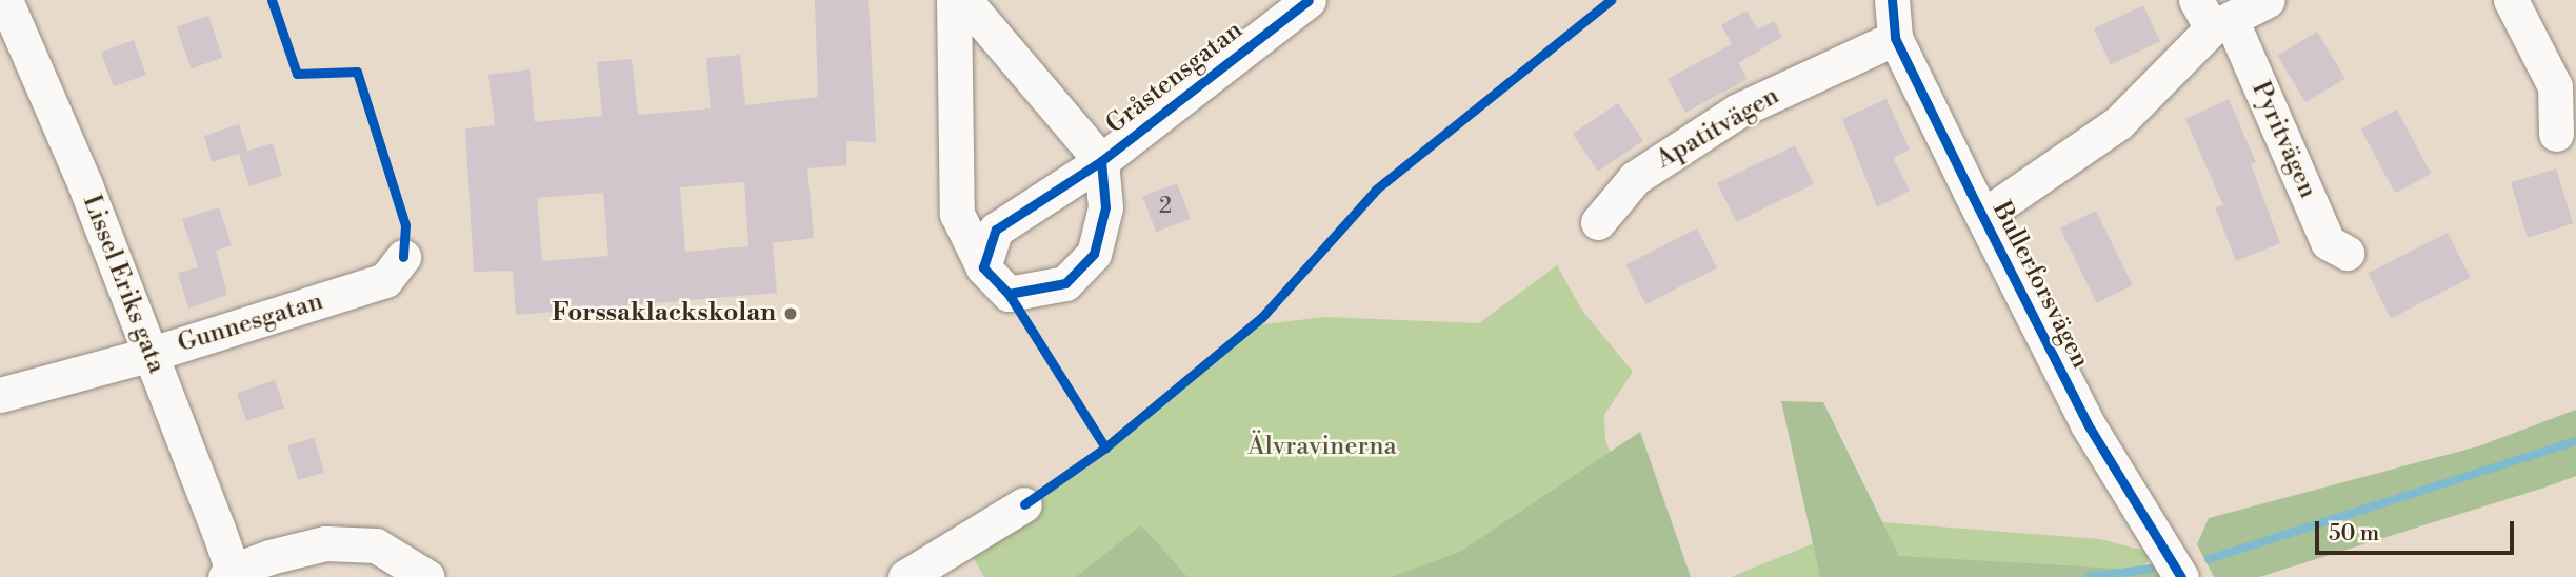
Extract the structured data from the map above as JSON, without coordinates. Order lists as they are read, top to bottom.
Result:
{
  "streets": {
    "street": [
      "Gråstensgatan",
      "Apatitvägen",
      "Pyritvägen",
      "Lissel Eriks gata",
      "Bullerforsvägen",
      "Gunnesgatan"
    ]
  },
  "crossings": [
    ["Apatitvägen", "Bullerforsvägen"],
    ["Lissel Eriks gata", "Gunnesgatan"]
  ],
  "parks": ["Älvravinerna"],
  "places": ["Forssaklackskolan"],
  "house_numbers": ["2"],
  "scale_bar": "50 m"
}
